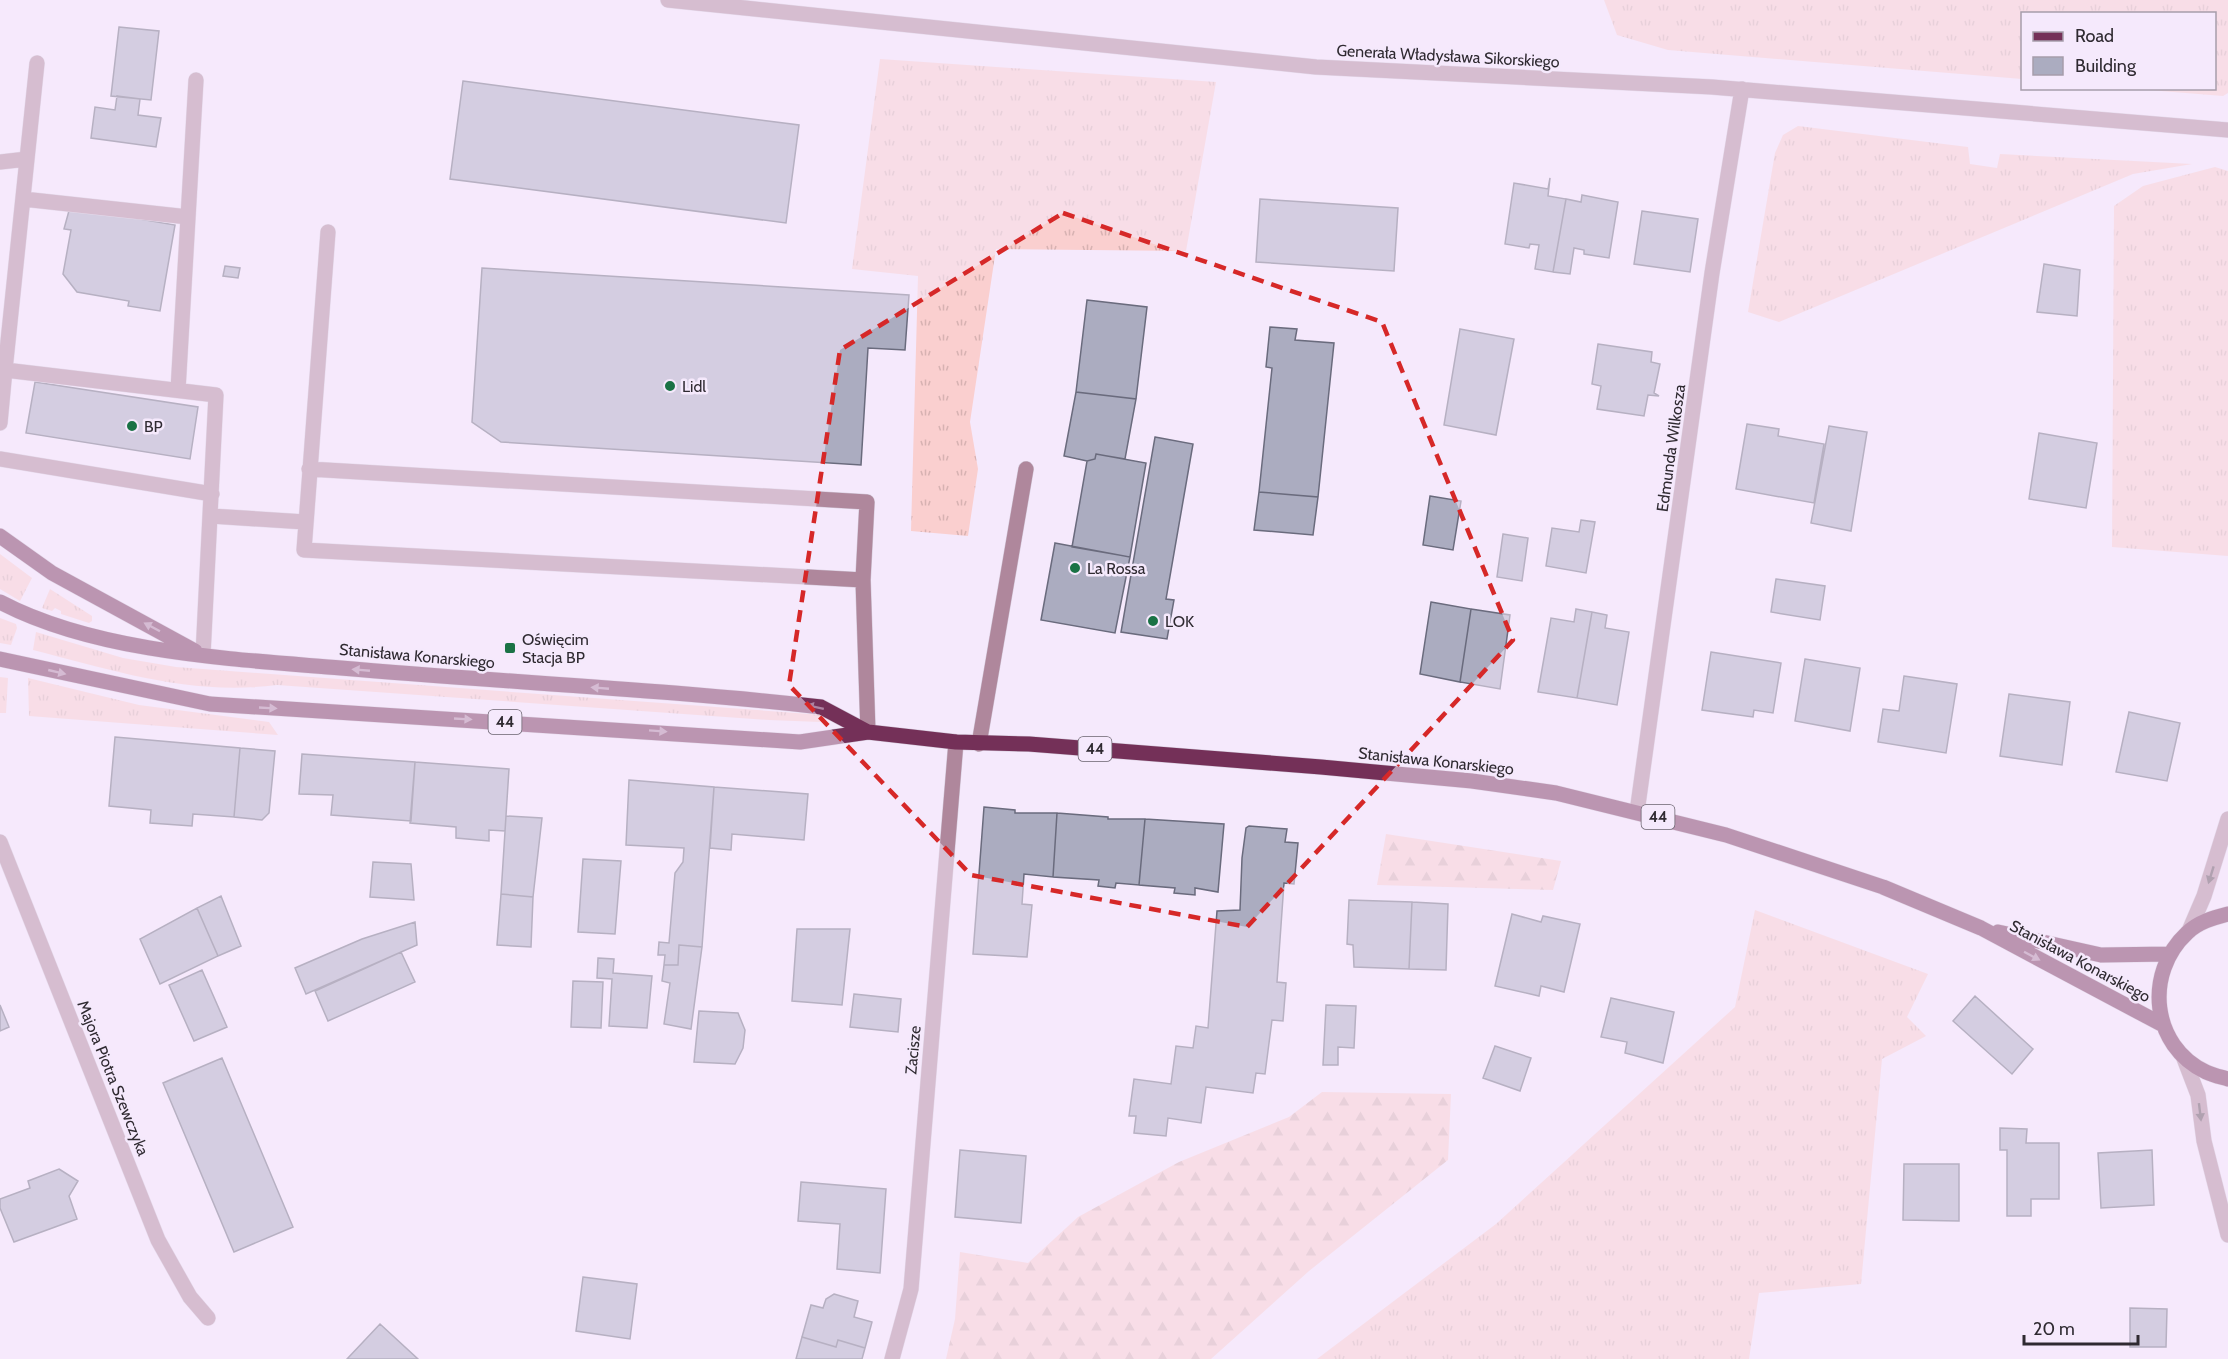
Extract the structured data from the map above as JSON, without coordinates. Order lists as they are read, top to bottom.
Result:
{
  "streets": {
    "main road": ["Stanisława Konarskiego", "44"],
    "street": [
      "Generała Władysława Sikorskiego",
      "Edmunda Wilkosza",
      "Zacisze",
      "Majora Piotra Szewczyka"
    ]
  },
  "crossings": [
    ["Generała Władysława Sikorskiego", "Edmunda Wilkosza"],
    ["Edmunda Wilkosza", "Stanisława Konarskiego"],
    ["Stanisława Konarskiego", "Zacisze"]
  ],
  "places": {
    "other": [
      "Lidl",
      "BP",
      "La Rossa",
      "LOK"
    ],
    "transit": ["Oświęcim Stacja BP"]
  },
  "legend": ["Road", "Building"],
  "scale_bar": "20 m"
}
